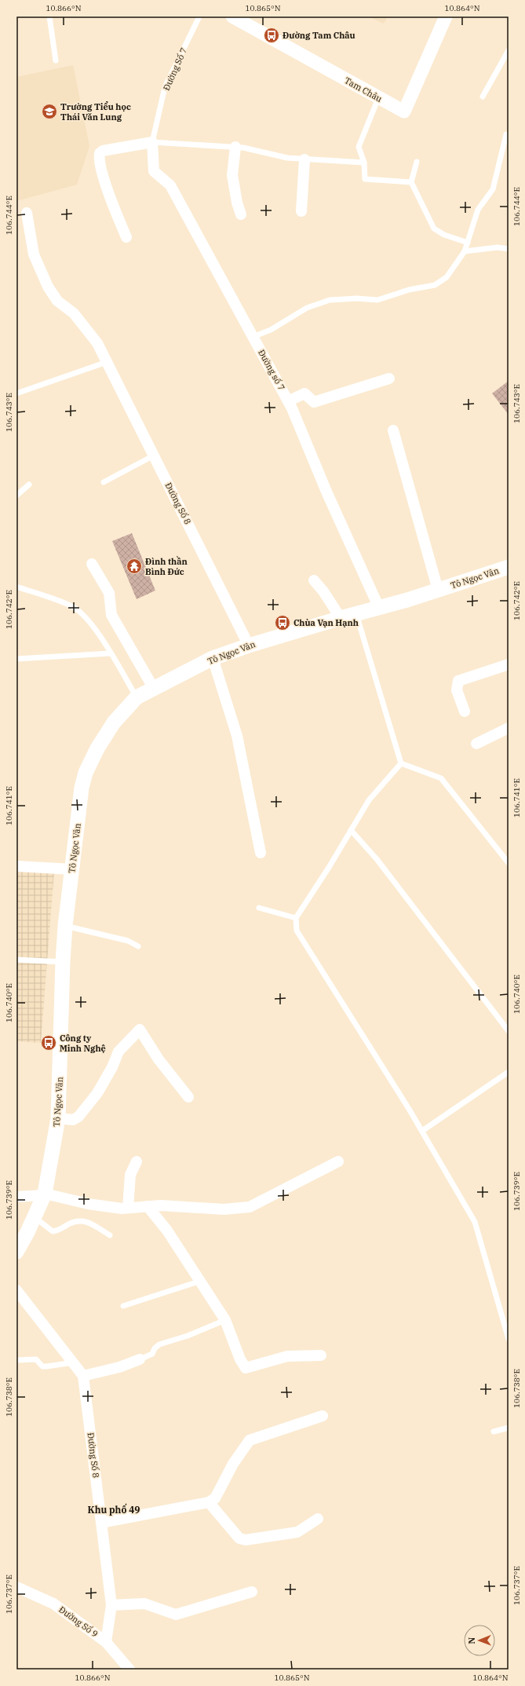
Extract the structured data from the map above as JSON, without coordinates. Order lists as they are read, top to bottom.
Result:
{
  "streets": {
    "main road": ["Tô Ngọc Vân"],
    "street": [
      "Tam Châu",
      "Đường số 7",
      "Đường Số 8",
      "Đường Số 9"
    ],
    "lane": ["Đường Số 7"]
  },
  "crossings": [
    ["Đường Số 7", "Đường số 7"],
    ["Đường số 7", "Tô Ngọc Vân"],
    ["Đường Số 8", "Tô Ngọc Vân"],
    ["Đường Số 8", "Đường Số 9"]
  ],
  "districts": ["Khu phố 49"],
  "places": {
    "bus stop": ["Đường Tam Châu", "Chùa Vạn Hạnh", "Công ty Minh Nghệ"],
    "school or university": ["Trường Tiểu học Thái Văn Lung"],
    "temple": ["Đình thần Bình Đức"]
  },
  "north": "left",
  "coordinates": [
    "10.866°N",
    "10.865°N",
    "10.864°N",
    "106.744°E",
    "106.743°E",
    "106.742°E",
    "106.741°E",
    "106.740°E",
    "106.739°E",
    "106.738°E",
    "106.737°E"
  ]
}
